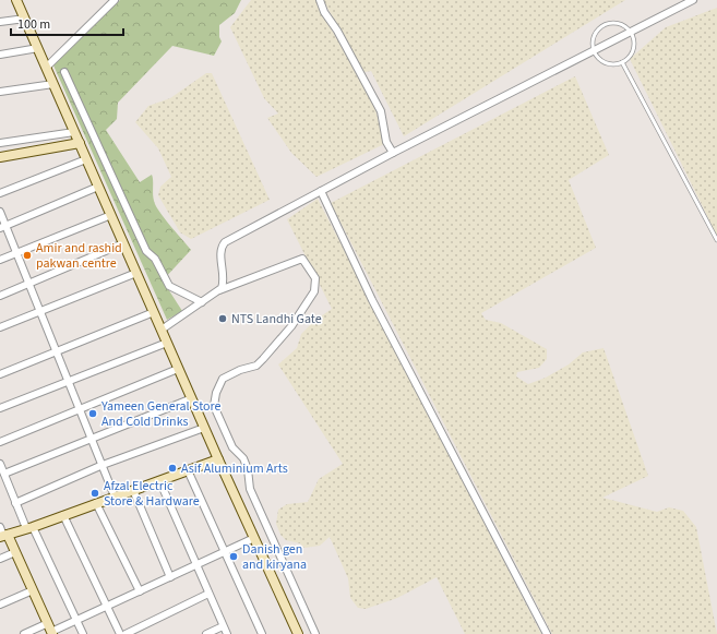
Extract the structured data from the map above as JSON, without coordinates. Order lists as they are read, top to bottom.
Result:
{
  "places": [
    "Amir and rashid pakwan centre",
    "NTS Landhi Gate",
    "Yameen General Store And Cold Drinks",
    "Asif Aluminium Arts",
    "Afzal Electric Store & Hardware",
    "Danish gen and kiryana"
  ],
  "scale_bar": "100 m"
}
